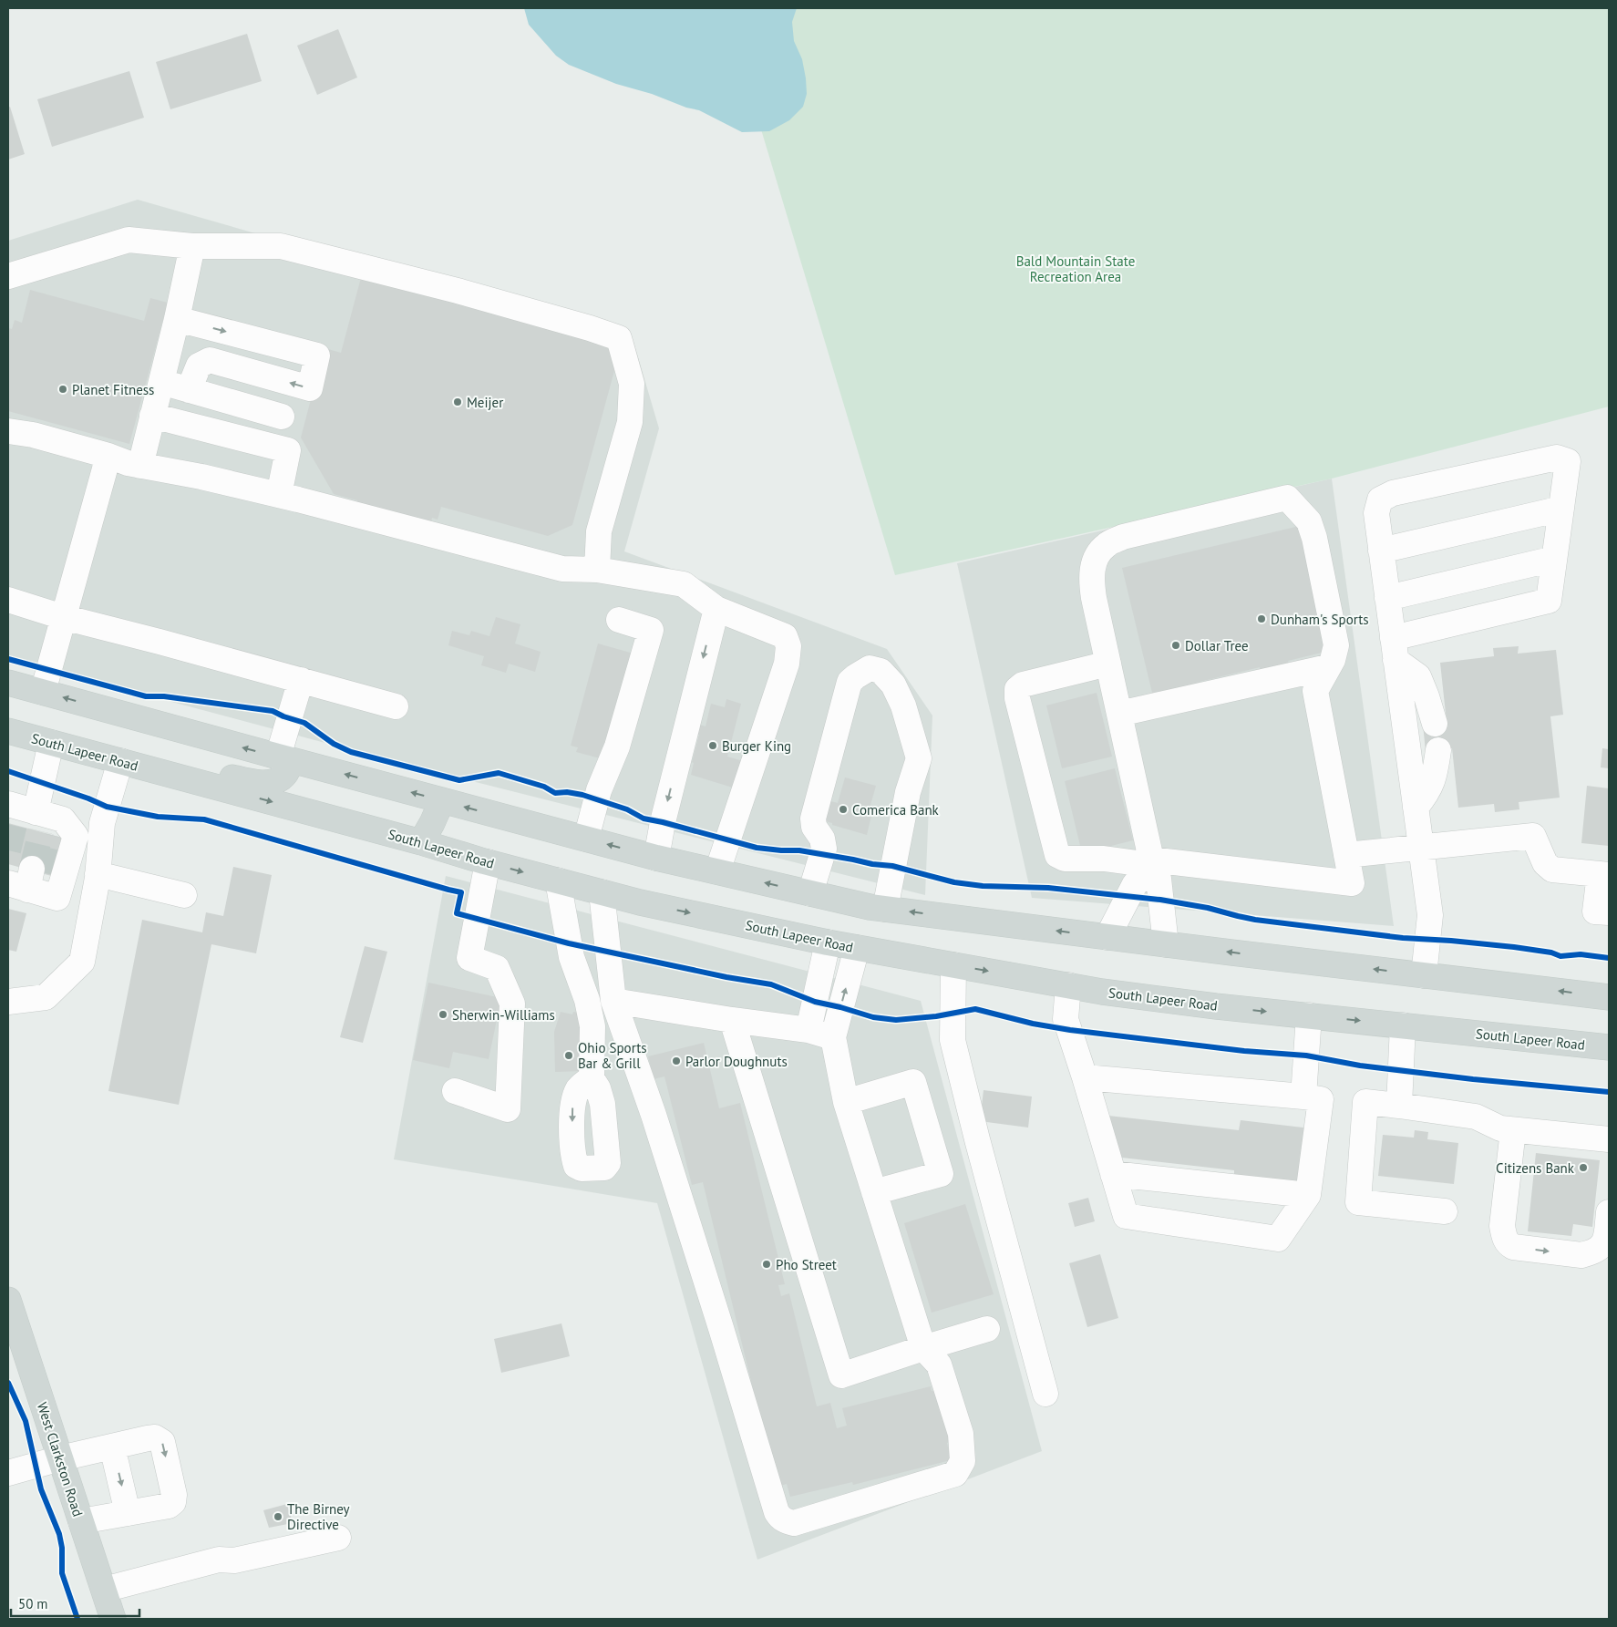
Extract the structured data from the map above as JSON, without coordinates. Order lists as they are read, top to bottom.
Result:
{
  "streets": {
    "main road": ["South Lapeer Road", "West Clarkston Road"]
  },
  "parks": ["Bald Mountain State Recreation Area"],
  "places": [
    "Planet Fitness",
    "Meijer",
    "Dunham's Sports",
    "Dollar Tree",
    "Burger King",
    "Comerica Bank",
    "Sherwin-Williams",
    "Ohio Sports Bar & Grill",
    "Parlor Doughnuts",
    "Citizens Bank",
    "Pho Street",
    "The Birney Directive"
  ],
  "scale_bar": "50 m"
}
